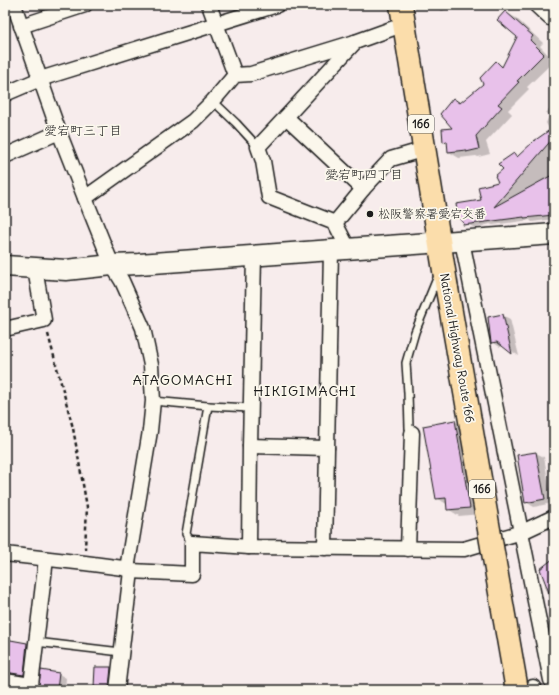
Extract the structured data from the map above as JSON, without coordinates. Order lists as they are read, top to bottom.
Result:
{
  "streets": {
    "highway": ["166", "National Highway Route 166"]
  },
  "districts": [
    "愛宕町三丁目",
    "愛宕町四丁目",
    "ATAGOMACHI",
    "HIKIGIMACHI"
  ],
  "places": ["松阪警察署愛宕交番"]
}
